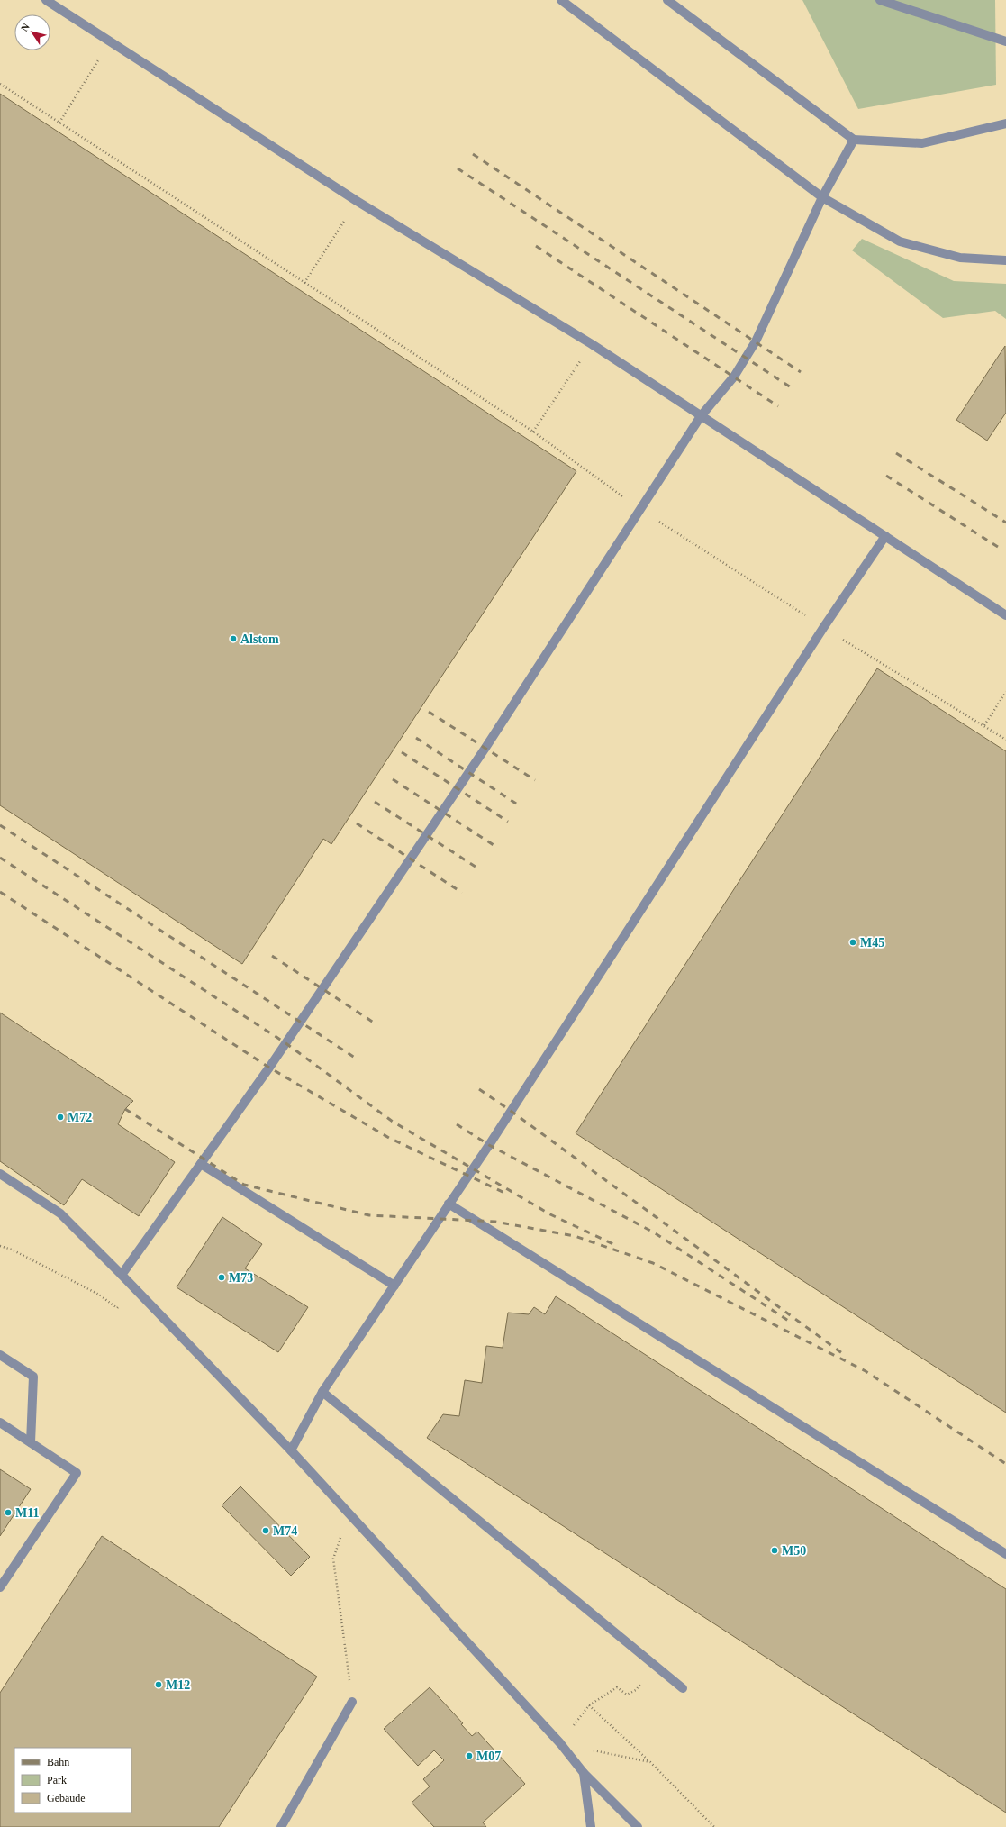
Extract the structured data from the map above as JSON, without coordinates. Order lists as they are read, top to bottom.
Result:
{
  "places": [
    "Alstom",
    "M45",
    "M72",
    "M73",
    "M11",
    "M74",
    "M50",
    "M12",
    "M07"
  ],
  "legend": ["Bahn", "Park", "Gebäude"],
  "north": "top left"
}
